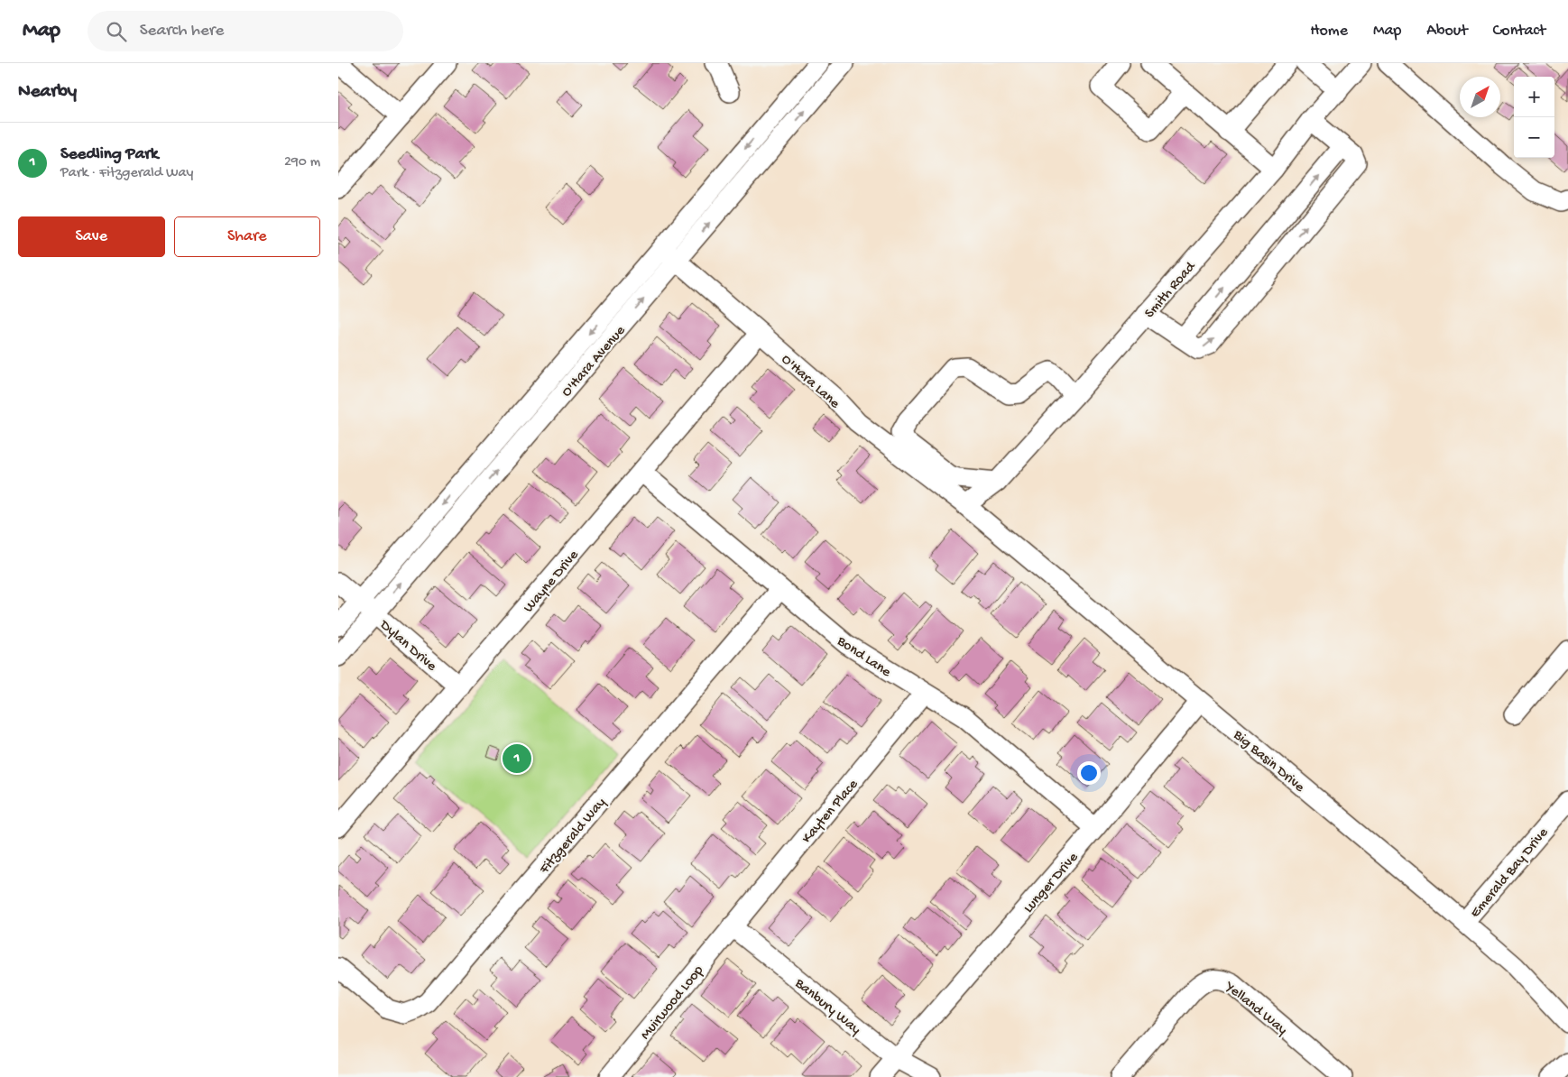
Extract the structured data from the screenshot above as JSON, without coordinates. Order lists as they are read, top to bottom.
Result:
{
  "streets": {
    "street": [
      "Smith Road",
      "O'Hara Avenue",
      "O'Hara Lane",
      "Wayne Drive",
      "Dylan Drive",
      "Bond Lane",
      "Big Basin Drive",
      "Kayten Place",
      "Fitzgerald Way",
      "Emerald Bay Drive",
      "Lunger Drive",
      "Muirwood Loop",
      "Banbury Way",
      "Yelland Way"
    ]
  },
  "crossings": [
    ["Smith Road", "O'Hara Lane"],
    ["Smith Road", "Big Basin Drive"],
    ["O'Hara Avenue", "O'Hara Lane"],
    ["O'Hara Avenue", "Dylan Drive"],
    ["O'Hara Lane", "Wayne Drive"],
    ["O'Hara Lane", "Big Basin Drive"],
    ["Wayne Drive", "Dylan Drive"],
    ["Wayne Drive", "Bond Lane"],
    ["Bond Lane", "Kayten Place"],
    ["Bond Lane", "Fitzgerald Way"],
    ["Bond Lane", "Lunger Drive"],
    ["Big Basin Drive", "Emerald Bay Drive"],
    ["Big Basin Drive", "Lunger Drive"],
    ["Kayten Place", "Muirwood Loop"],
    ["Kayten Place", "Banbury Way"],
    ["Lunger Drive", "Banbury Way"],
    ["Muirwood Loop", "Banbury Way"]
  ],
  "north": "top right",
  "page": {
    "header": "Map",
    "search": "Search here",
    "nav": [
      "Home",
      "Map",
      "About",
      "Contact"
    ],
    "heading": "Nearby",
    "map_buttons": ["+", "−"],
    "list": [
      {
        "mark": "1",
        "name": "Seedling Park",
        "note": "Park · Fitzgerald Way",
        "value": "290 m"
      }
    ],
    "buttons": ["Save", "Share"],
    "pins": "1"
  }
}
